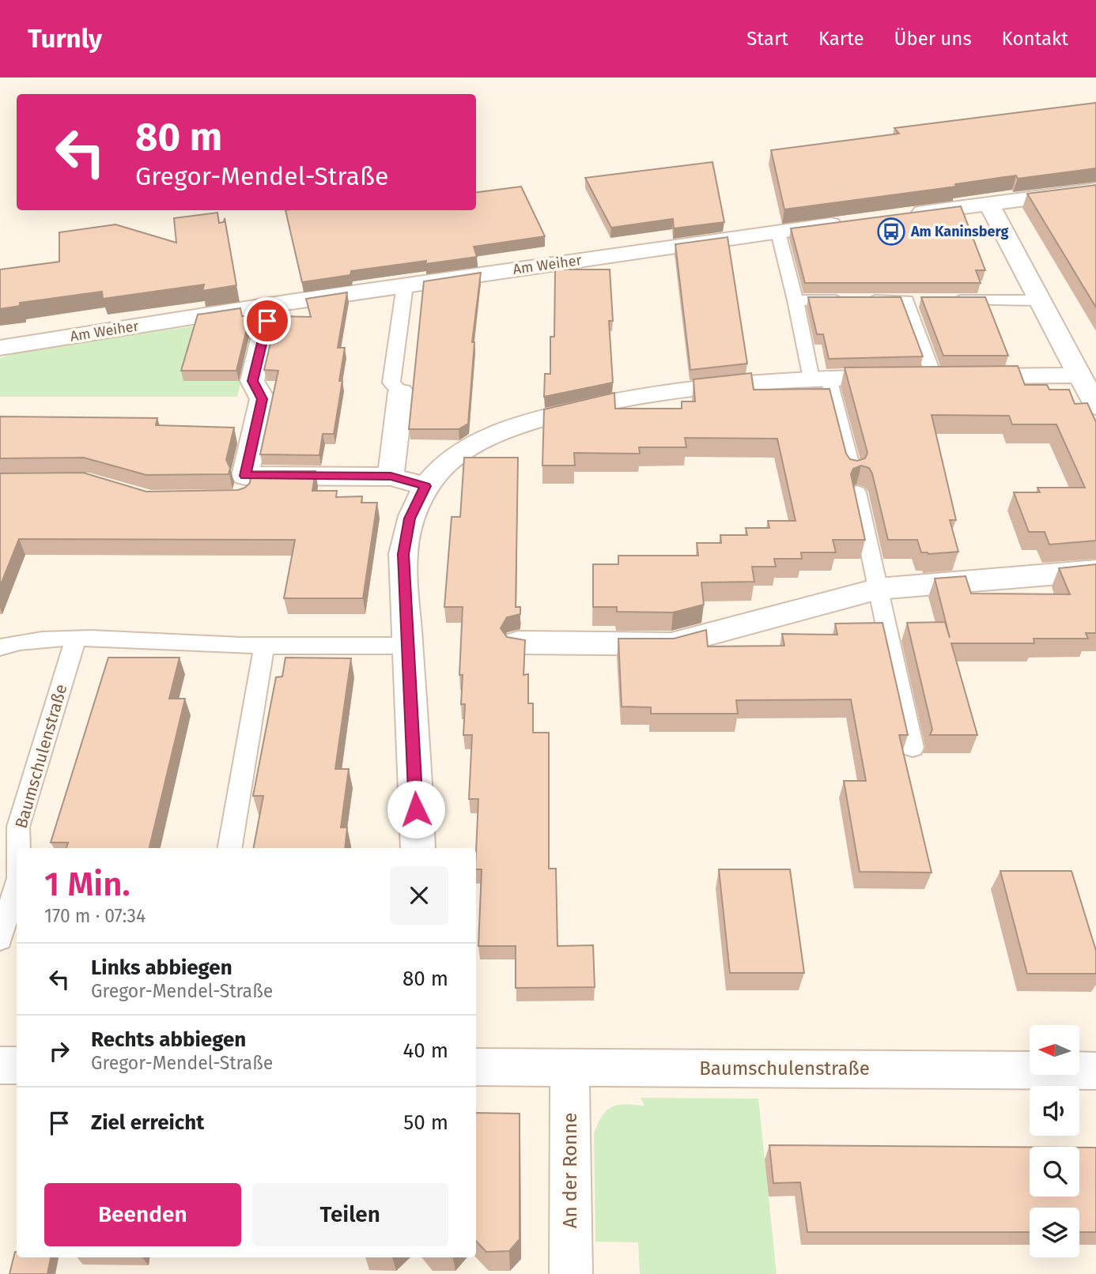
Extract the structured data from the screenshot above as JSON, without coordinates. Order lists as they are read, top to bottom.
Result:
{
  "streets": {
    "street": ["Am Weiher", "Baumschulenstraße", "An der Ronne"]
  },
  "crossings": [
    ["Baumschulenstraße", "An der Ronne"]
  ],
  "places": {
    "bus stop": ["Am Kaninsberg"]
  },
  "north": "left",
  "page": {
    "header": "Turnly",
    "nav": [
      "Start",
      "Karte",
      "Über uns",
      "Kontakt"
    ],
    "turn": ["80 m", "Gregor-Mendel-Straße"],
    "heading": ["1 Min.", "170 m · 07:34"],
    "list": [
      {
        "name": "Links abbiegen",
        "note": "Gregor-Mendel-Straße",
        "value": "80 m"
      },
      {
        "name": "Rechts abbiegen",
        "note": "Gregor-Mendel-Straße",
        "value": "40 m"
      },
      {
        "name": "Ziel erreicht",
        "value": "50 m"
      }
    ],
    "buttons": ["Beenden", "Teilen"]
  }
}
